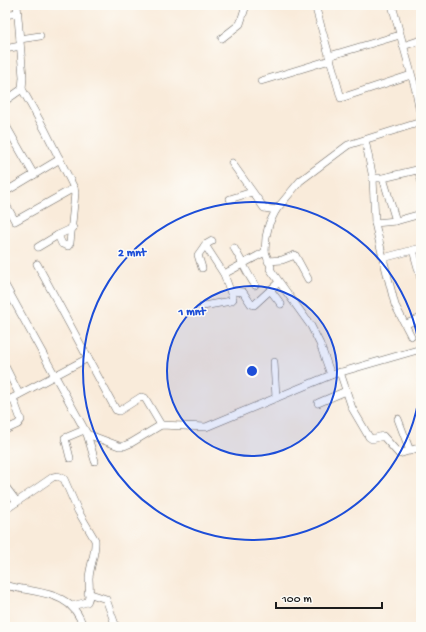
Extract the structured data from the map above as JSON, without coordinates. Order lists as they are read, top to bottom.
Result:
{
  "scale_bar": "100 m",
  "rings": ["2 mnt", "1 mnt"]
}
